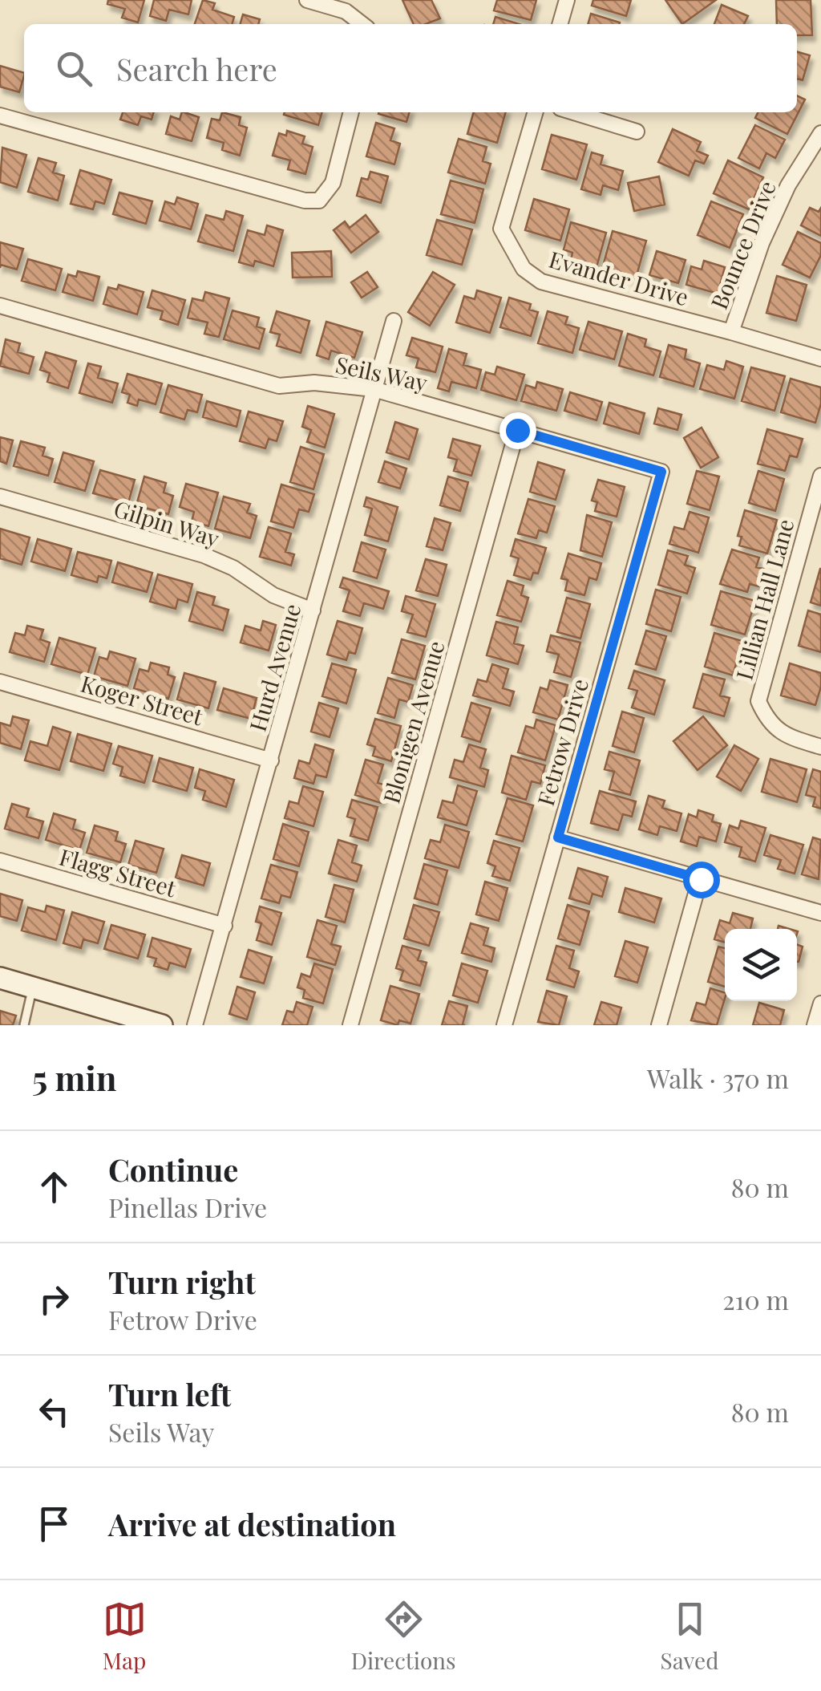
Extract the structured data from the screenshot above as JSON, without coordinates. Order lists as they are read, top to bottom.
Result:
{
  "streets": {
    "street": [
      "Bounce Drive",
      "Evander Drive",
      "Seils Way",
      "Gilpin Way",
      "Lillian Hall Lane",
      "Hurd Avenue",
      "Koger Street",
      "Blonigen Avenue",
      "Fetrow Drive",
      "Flagg Street"
    ]
  },
  "crossings": [
    ["Bounce Drive", "Evander Drive"],
    ["Seils Way", "Hurd Avenue"],
    ["Seils Way", "Blonigen Avenue"],
    ["Seils Way", "Fetrow Drive"],
    ["Gilpin Way", "Hurd Avenue"],
    ["Hurd Avenue", "Koger Street"],
    ["Hurd Avenue", "Flagg Street"]
  ],
  "page": {
    "search": "Search here",
    "heading": ["5 min", "Walk · 370 m"],
    "list": [
      ["Continue", "Pinellas Drive", "80 m"],
      ["Turn right", "Fetrow Drive", "210 m"],
      ["Turn left", "Seils Way", "80 m"],
      "Arrive at destination"
    ],
    "nav": ["Map", "Directions", "Saved"]
  }
}
